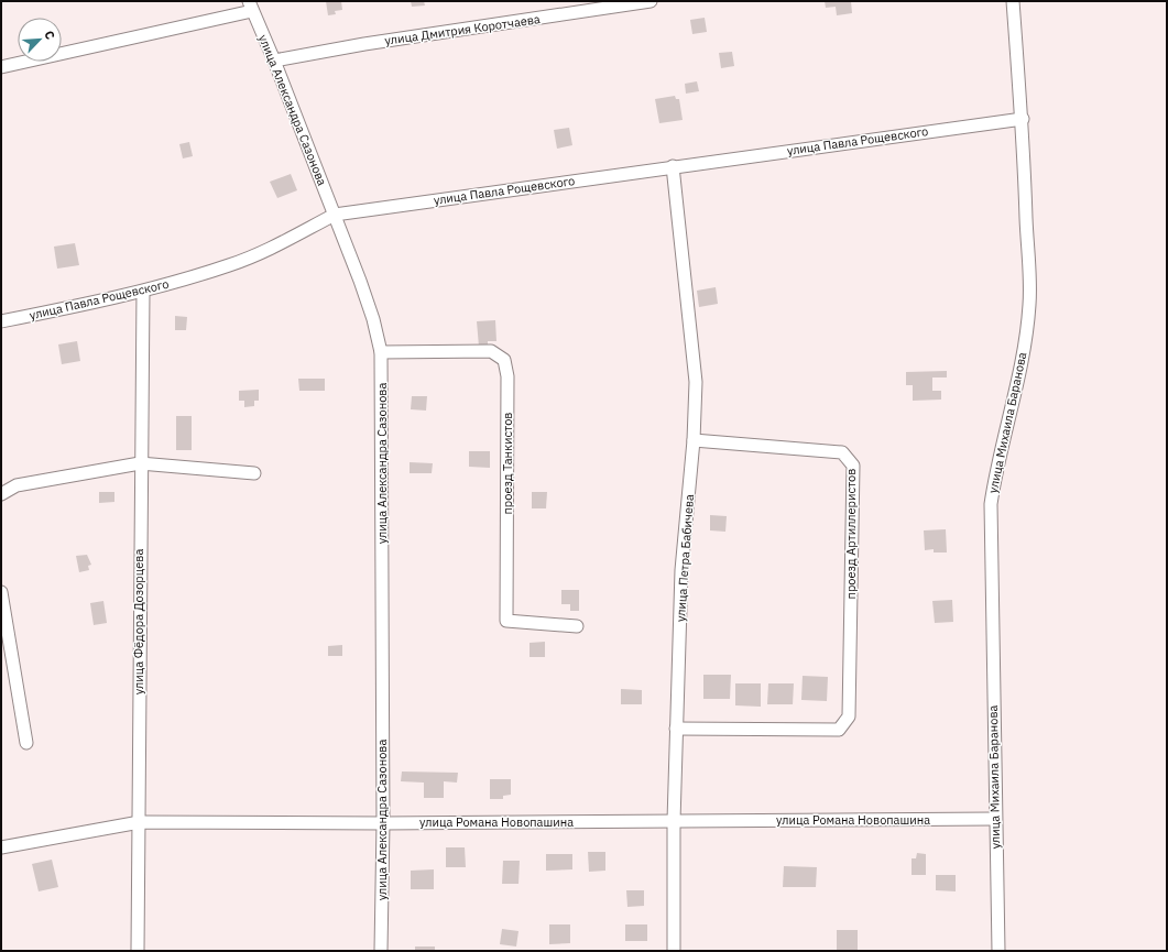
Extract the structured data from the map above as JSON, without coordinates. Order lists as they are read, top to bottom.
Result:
{
  "streets": {
    "street": [
      "улица Дмитрия Коротчаева",
      "улица Александра Сазонова",
      "улица Павла Рощевского",
      "улица Михаила Баранова",
      "проезд Танкистов",
      "проезд Артиллеристов",
      "улица Петра Бабичева",
      "улица Фёдора Дозорцева",
      "улица Романа Новопашина"
    ]
  },
  "crossings": [
    ["улица Дмитрия Коротчаева", "улица Александра Сазонова"],
    ["улица Александра Сазонова", "улица Павла Рощевского"],
    ["улица Александра Сазонова", "проезд Танкистов"],
    ["улица Александра Сазонова", "улица Романа Новопашина"],
    ["улица Павла Рощевского", "улица Михаила Баранова"],
    ["улица Павла Рощевского", "улица Петра Бабичева"],
    ["улица Павла Рощевского", "улица Фёдора Дозорцева"],
    ["улица Михаила Баранова", "улица Романа Новопашина"],
    ["проезд Артиллеристов", "улица Петра Бабичева"],
    ["улица Петра Бабичева", "улица Романа Новопашина"],
    ["улица Фёдора Дозорцева", "улица Романа Новопашина"]
  ],
  "north": "top right"
}
